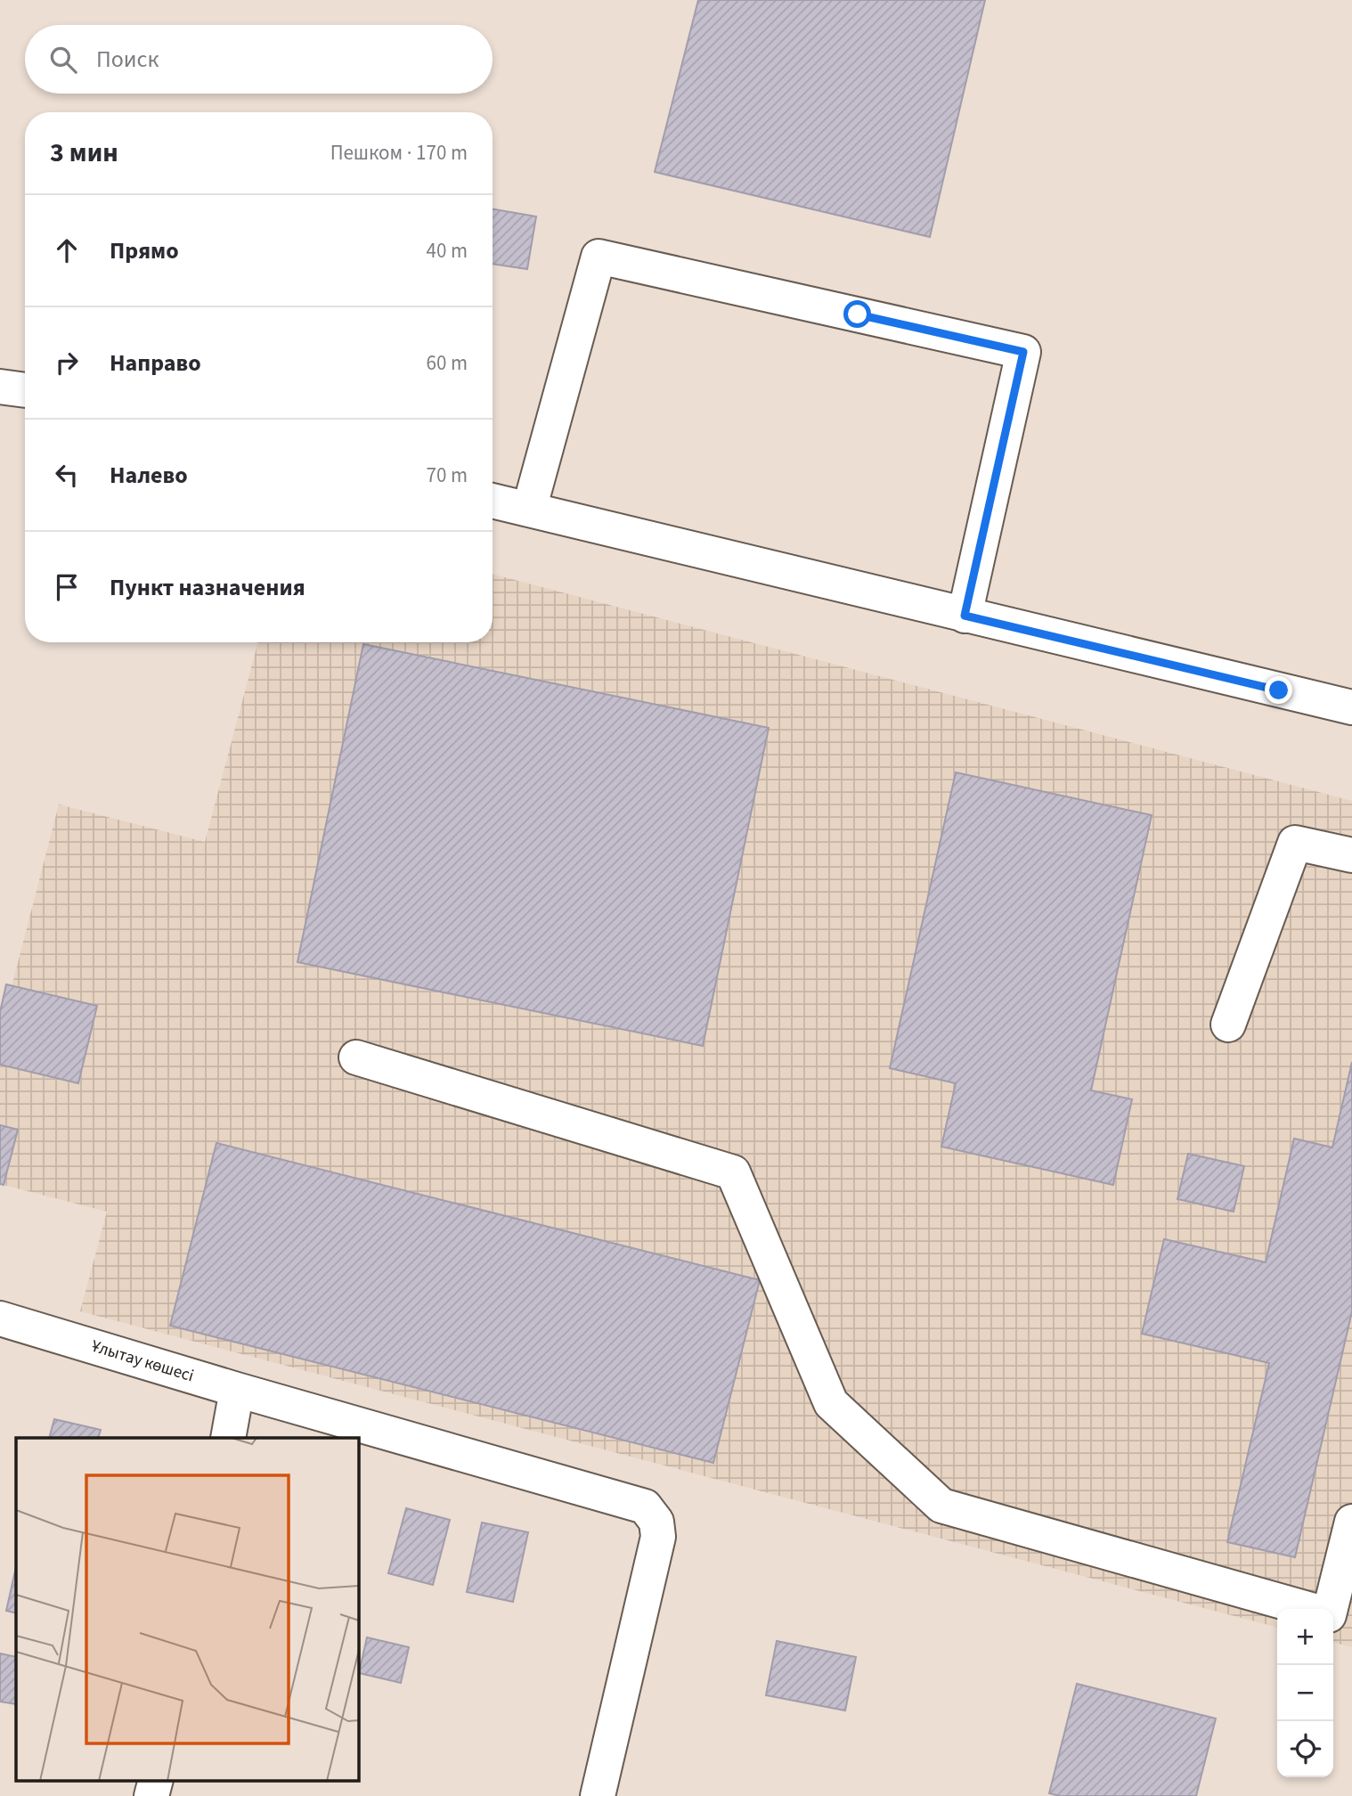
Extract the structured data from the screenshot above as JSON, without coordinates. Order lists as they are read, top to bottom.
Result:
{
  "streets": {
    "street": ["Ұлытау көшесі"]
  },
  "page": {
    "search": "Поиск",
    "heading": ["3 мин", "Пешком · 170 m"],
    "list": [
      ["Прямо", "40 m"],
      ["Направо", "60 m"],
      ["Налево", "70 m"],
      "Пункт назначения"
    ],
    "map_buttons": ["+", "−"]
  }
}
